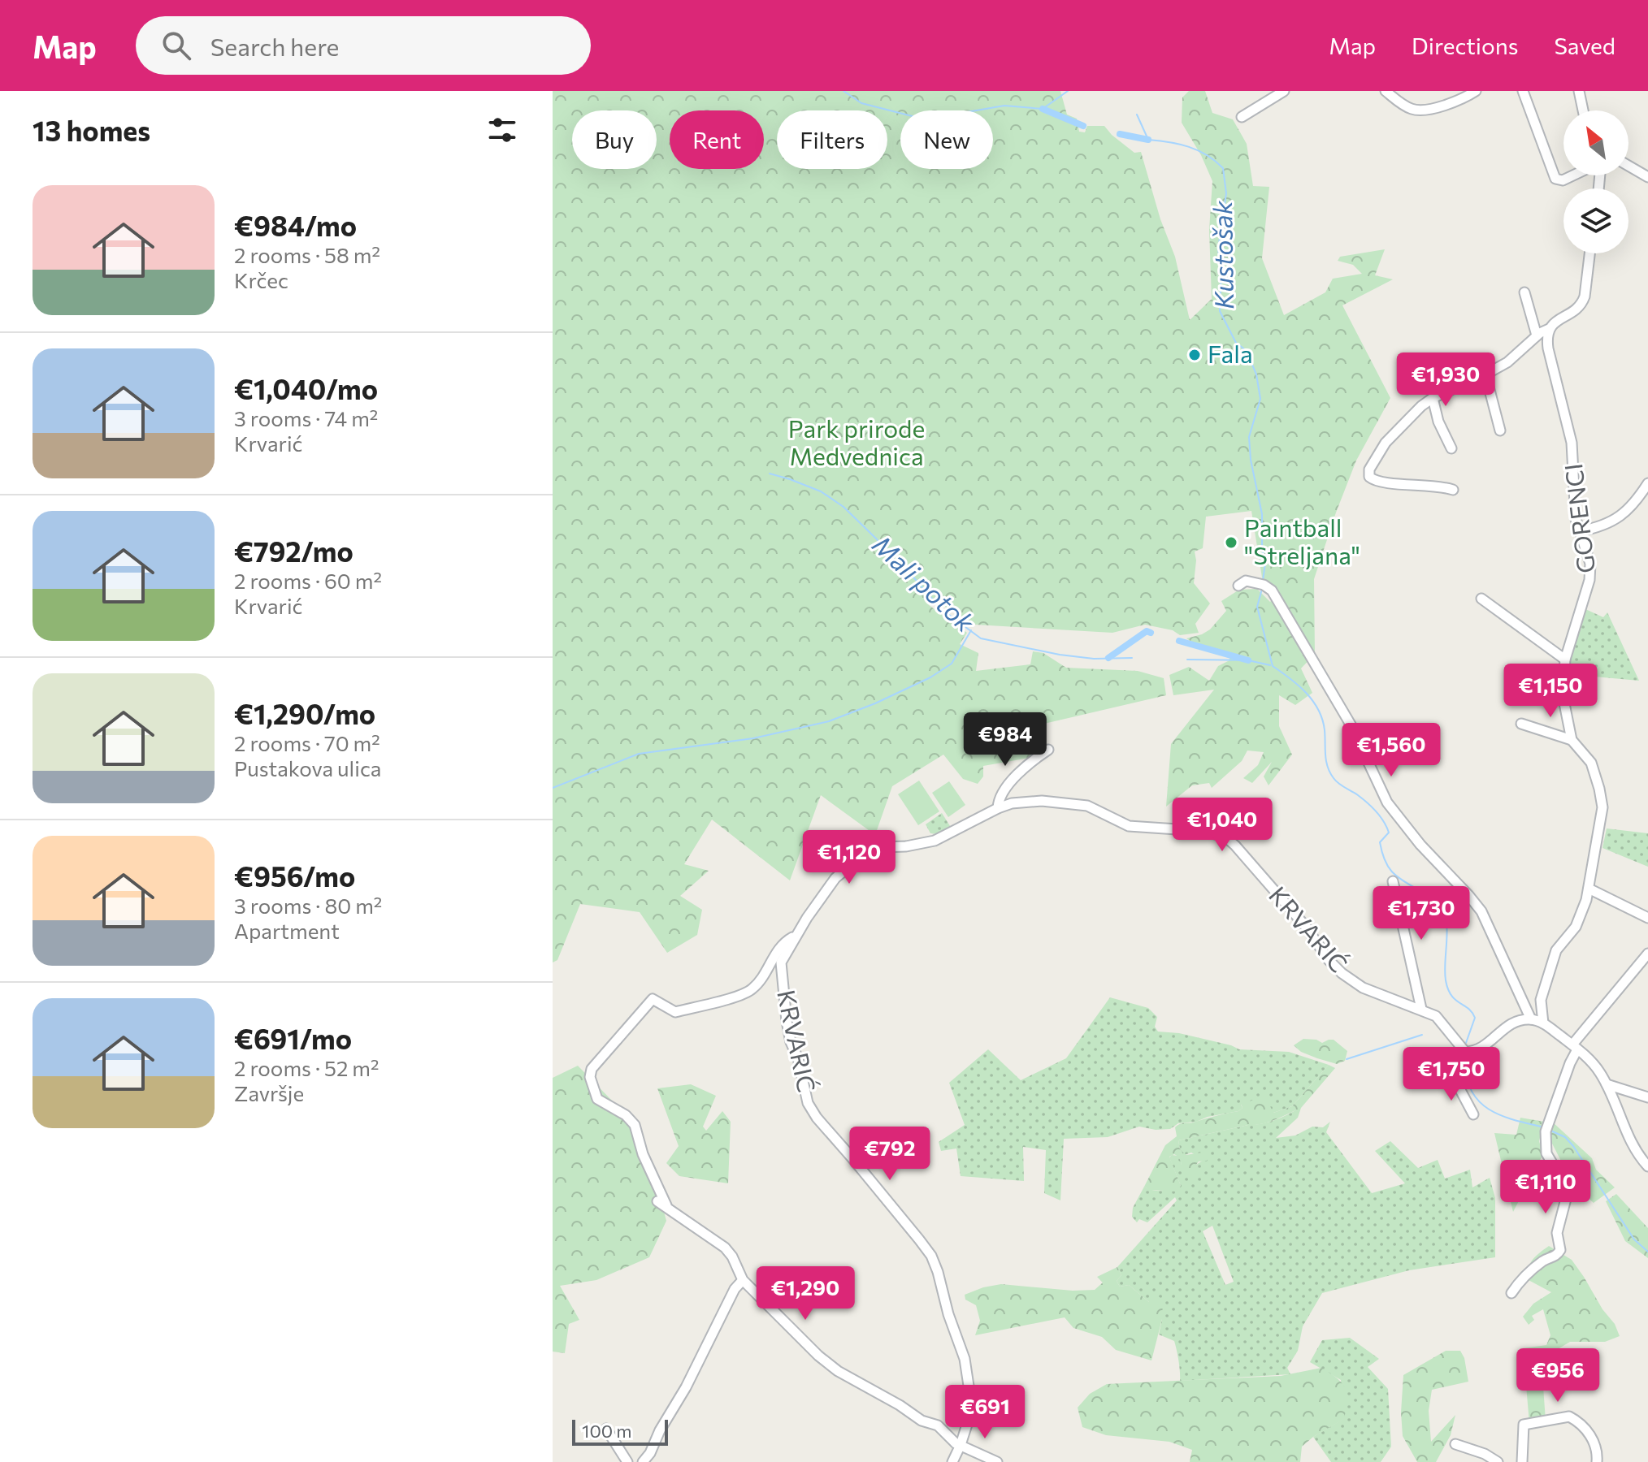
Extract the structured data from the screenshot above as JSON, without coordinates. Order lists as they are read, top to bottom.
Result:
{
  "streets": {
    "street": ["GORENCI", "KRVARIĆ"]
  },
  "water": ["Kustošak", "Mali potok"],
  "parks": ["Park prirode Medvednica"],
  "places": ["Fala", "Paintball \"Streljana\""],
  "scale_bar": "100 m",
  "north": "top left",
  "page": {
    "header": "Map",
    "search": "Search here",
    "nav": ["Map", "Directions", "Saved"],
    "heading": "13 homes",
    "chip": [
      "Buy",
      "Rent",
      "Filters",
      "New"
    ],
    "list": [
      {
        "name": "€984/mo",
        "note": "2 rooms · 58 m² · Krčec"
      },
      {
        "name": "€1,040/mo",
        "note": "3 rooms · 74 m² · Krvarić"
      },
      {
        "name": "€792/mo",
        "note": "2 rooms · 60 m² · Krvarić"
      },
      {
        "name": "€1,290/mo",
        "note": "2 rooms · 70 m² · Pustakova ulica"
      },
      {
        "name": "€956/mo",
        "note": "3 rooms · 80 m² · Apartment"
      },
      {
        "name": "€691/mo",
        "note": "2 rooms · 52 m² · Završje"
      }
    ],
    "price": [
      "€1,930",
      "€1,150",
      "€984",
      "€1,560",
      "€1,040",
      "€1,120",
      "€1,730",
      "€1,750",
      "€792",
      "€1,110",
      "€1,290",
      "€956",
      "€691"
    ],
    "scale": "100 m"
  }
}
